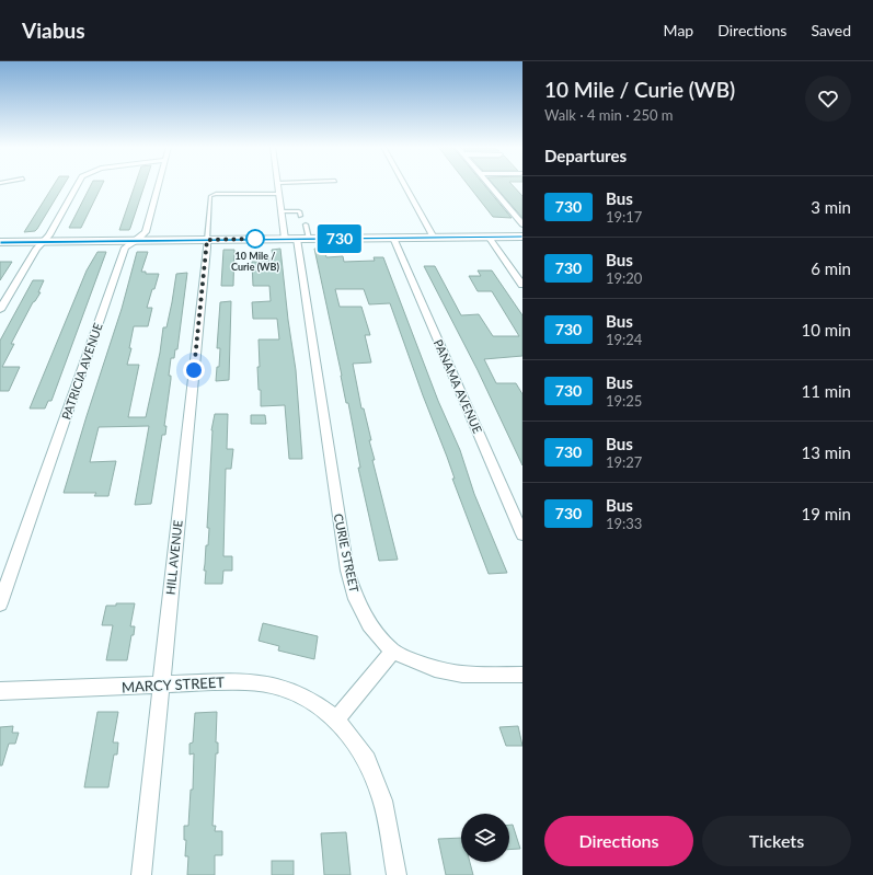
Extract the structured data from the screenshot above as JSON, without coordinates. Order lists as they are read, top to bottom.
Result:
{
  "streets": {
    "street": [
      "PATRICIA AVENUE",
      "PANAMA AVENUE",
      "CURIE STREET",
      "HILL AVENUE",
      "MARCY STREET"
    ]
  },
  "crossings": [
    ["HILL AVENUE", "MARCY STREET"]
  ],
  "places": ["10 Mile / Curie (WB)"],
  "lines": ["bus line 730"],
  "page": {
    "header": "Viabus",
    "nav": ["Map", "Directions", "Saved"],
    "on_map": "730",
    "heading": [
      ["10 Mile / Curie (WB)", "Walk · 4 min · 250 m"],
      "Departures"
    ],
    "list": [
      {
        "mark": "730",
        "name": "Bus",
        "note": "19:17",
        "value": "3 min"
      },
      {
        "mark": "730",
        "name": "Bus",
        "note": "19:20",
        "value": "6 min"
      },
      {
        "mark": "730",
        "name": "Bus",
        "note": "19:24",
        "value": "10 min"
      },
      {
        "mark": "730",
        "name": "Bus",
        "note": "19:25",
        "value": "11 min"
      },
      {
        "mark": "730",
        "name": "Bus",
        "note": "19:27",
        "value": "13 min"
      },
      {
        "mark": "730",
        "name": "Bus",
        "note": "19:33",
        "value": "19 min"
      }
    ],
    "buttons": ["Directions", "Tickets"]
  }
}
